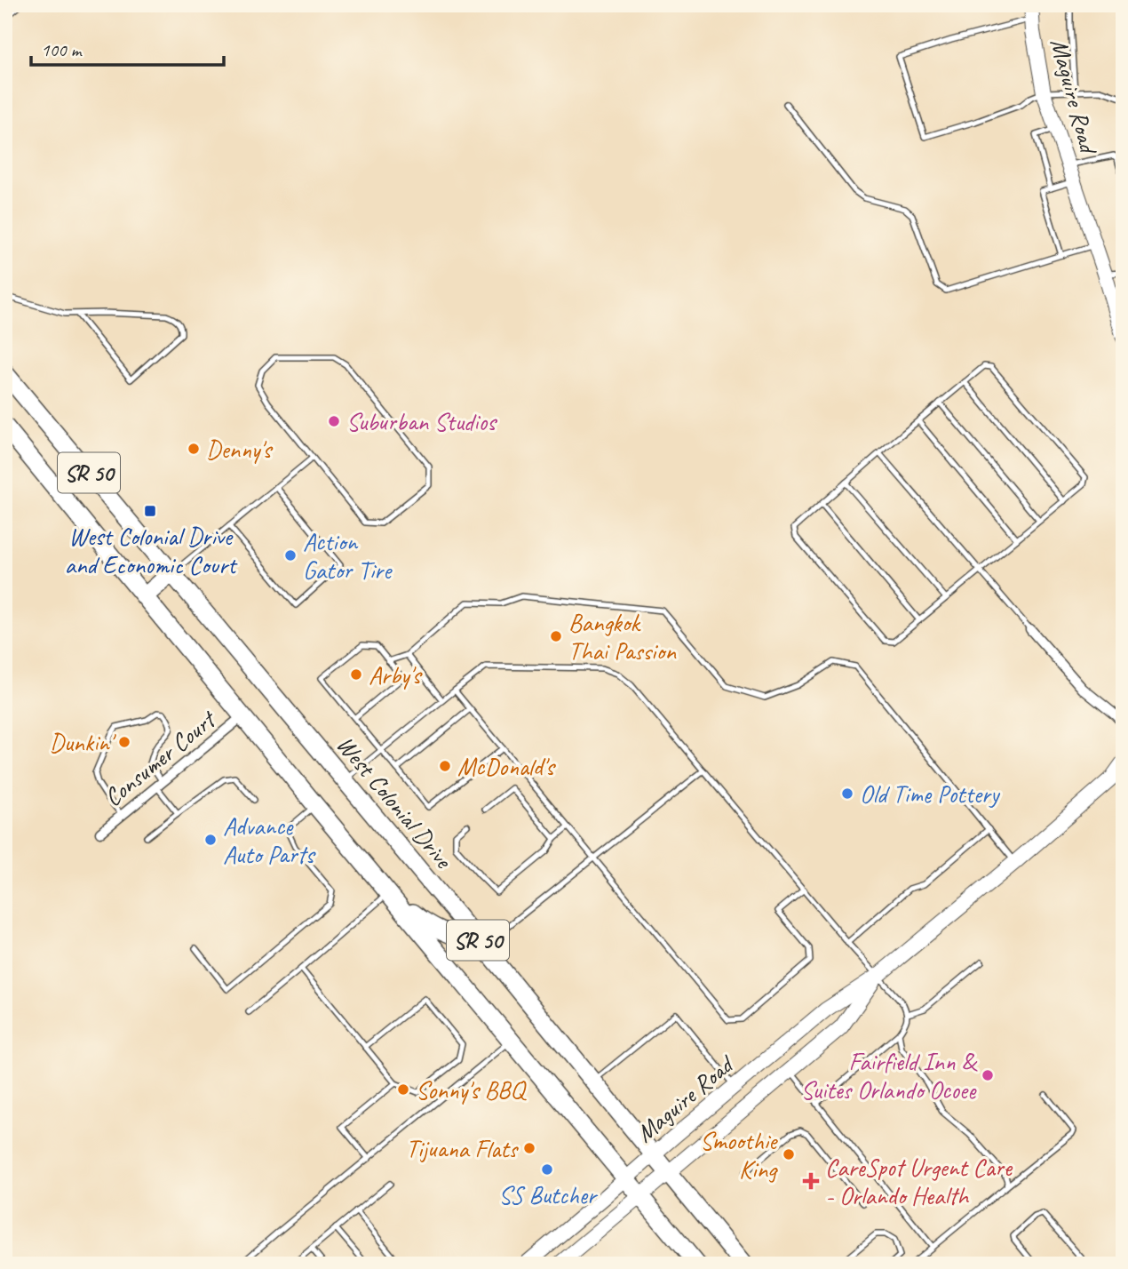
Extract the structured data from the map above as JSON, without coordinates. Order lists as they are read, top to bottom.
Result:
{
  "streets": {
    "highway": ["SR 50", "West Colonial Drive"],
    "main road": ["Maguire Road"],
    "street": ["Consumer Court"]
  },
  "crossings": [
    ["Maguire Road", "SR 50"],
    ["Maguire Road", "West Colonial Drive"],
    ["SR 50", "Consumer Court"]
  ],
  "places": {
    "other": [
      "Suburban Studios",
      "Denny's",
      "Action Gator Tire",
      "Bangkok Thai Passion",
      "Arby's",
      "Dunkin'",
      "McDonald's",
      "Old Time Pottery",
      "Advance Auto Parts",
      "Fairfield Inn & Suites Orlando Ocoee",
      "Sonny's BBQ",
      "Tijuana Flats",
      "Smoothie King",
      "SS Butcher"
    ],
    "transit": ["West Colonial Drive and Economic Court"],
    "health": ["CareSpot Urgent Care - Orlando Health"]
  },
  "scale_bar": "100 m"
}
